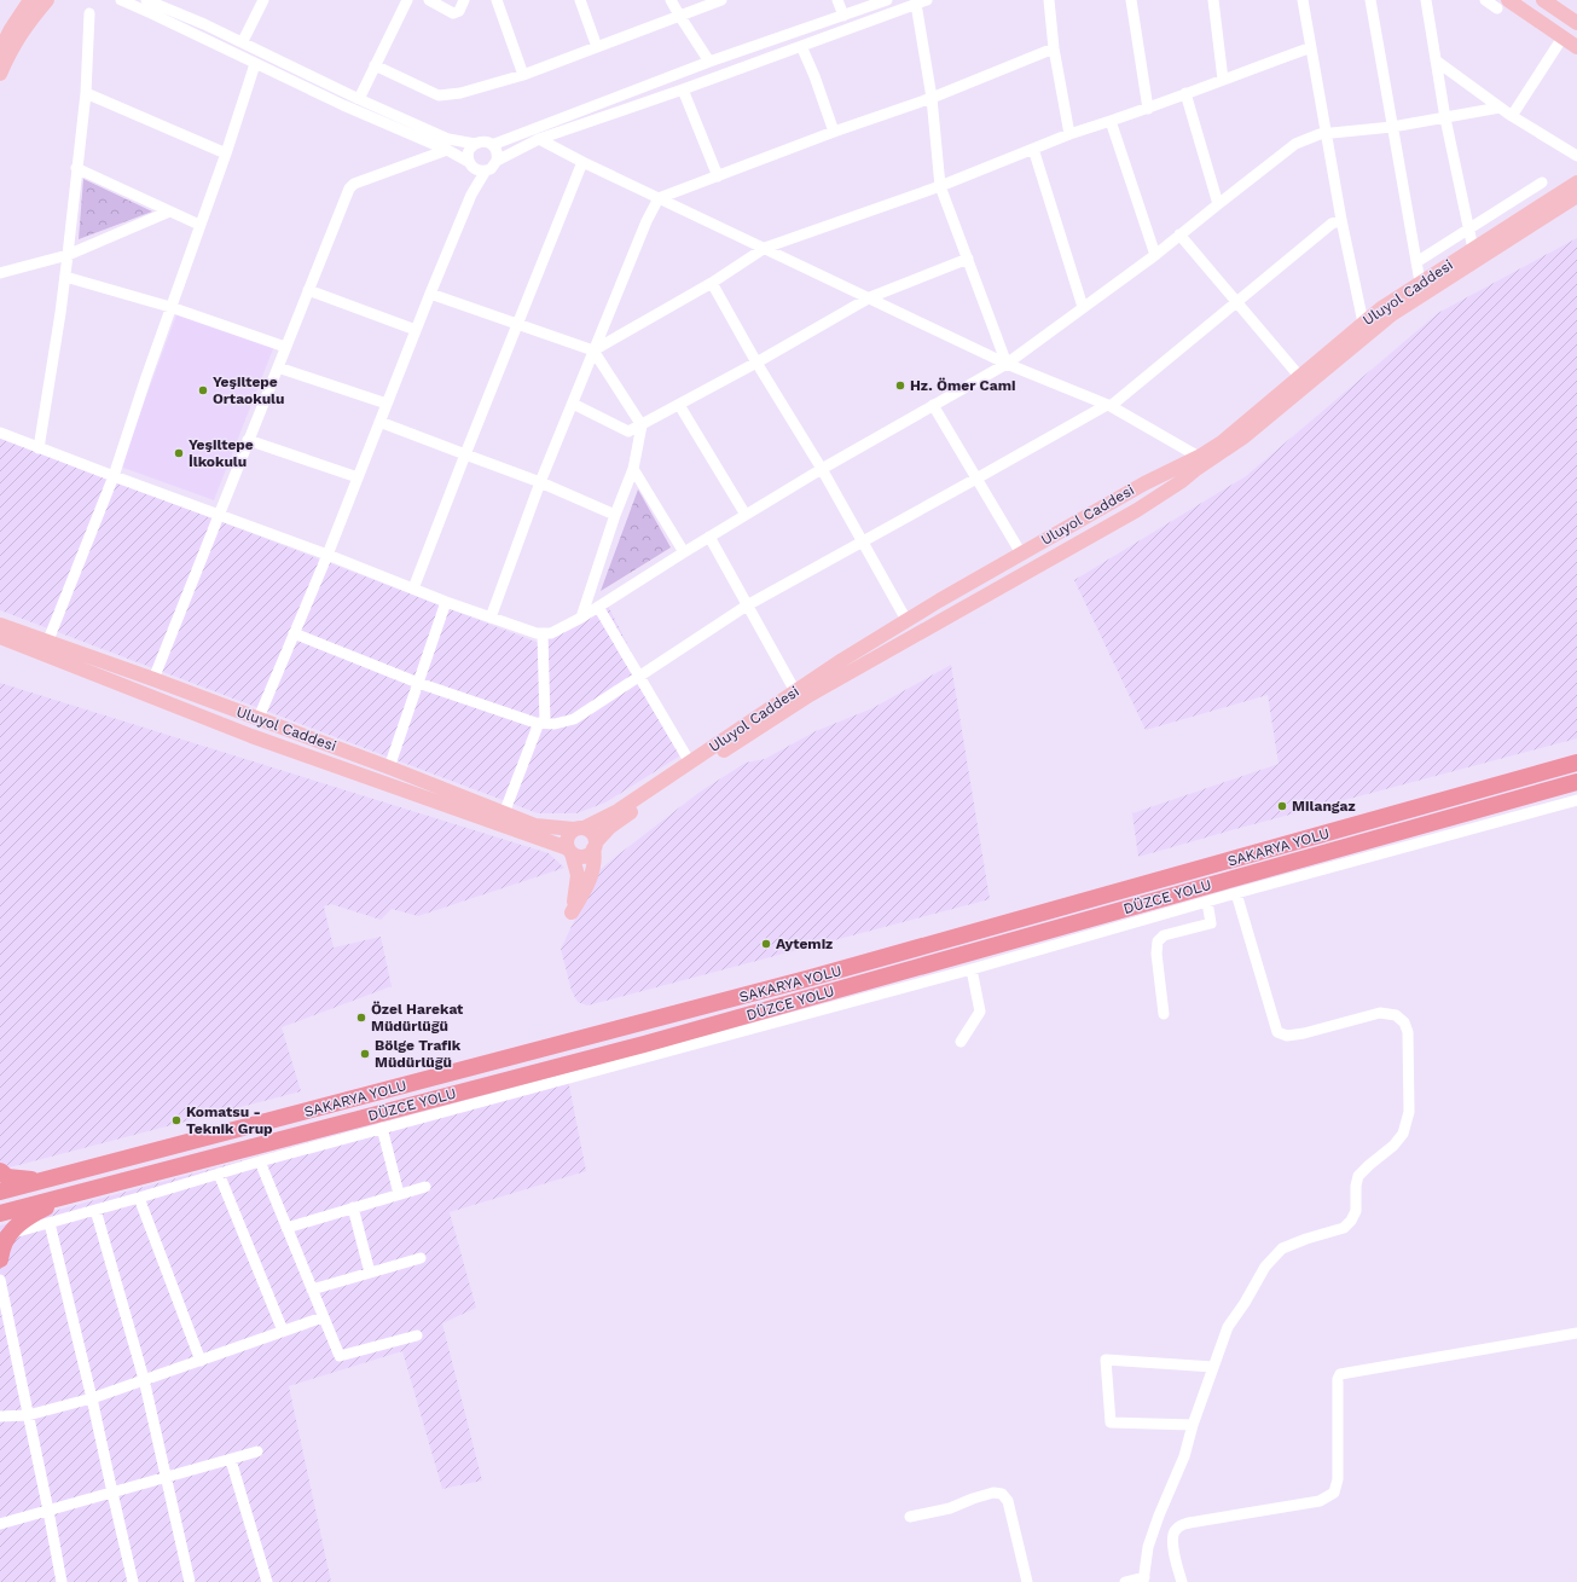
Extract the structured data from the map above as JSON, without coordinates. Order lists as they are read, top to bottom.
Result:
{
  "streets": {
    "highway": ["SAKARYA YOLU", "DÜZCE YOLU"],
    "main road": ["Uluyol Caddesi"]
  },
  "places": [
    "Hz. Ömer Cami",
    "Yeşiltepe Ortaokulu",
    "Yeşiltepe İlkokulu",
    "Milangaz",
    "Aytemiz",
    "Özel Harekat Müdürlüğü",
    "Bölge Trafik Müdürlüğü",
    "Komatsu - Teknik Grup"
  ]
}
